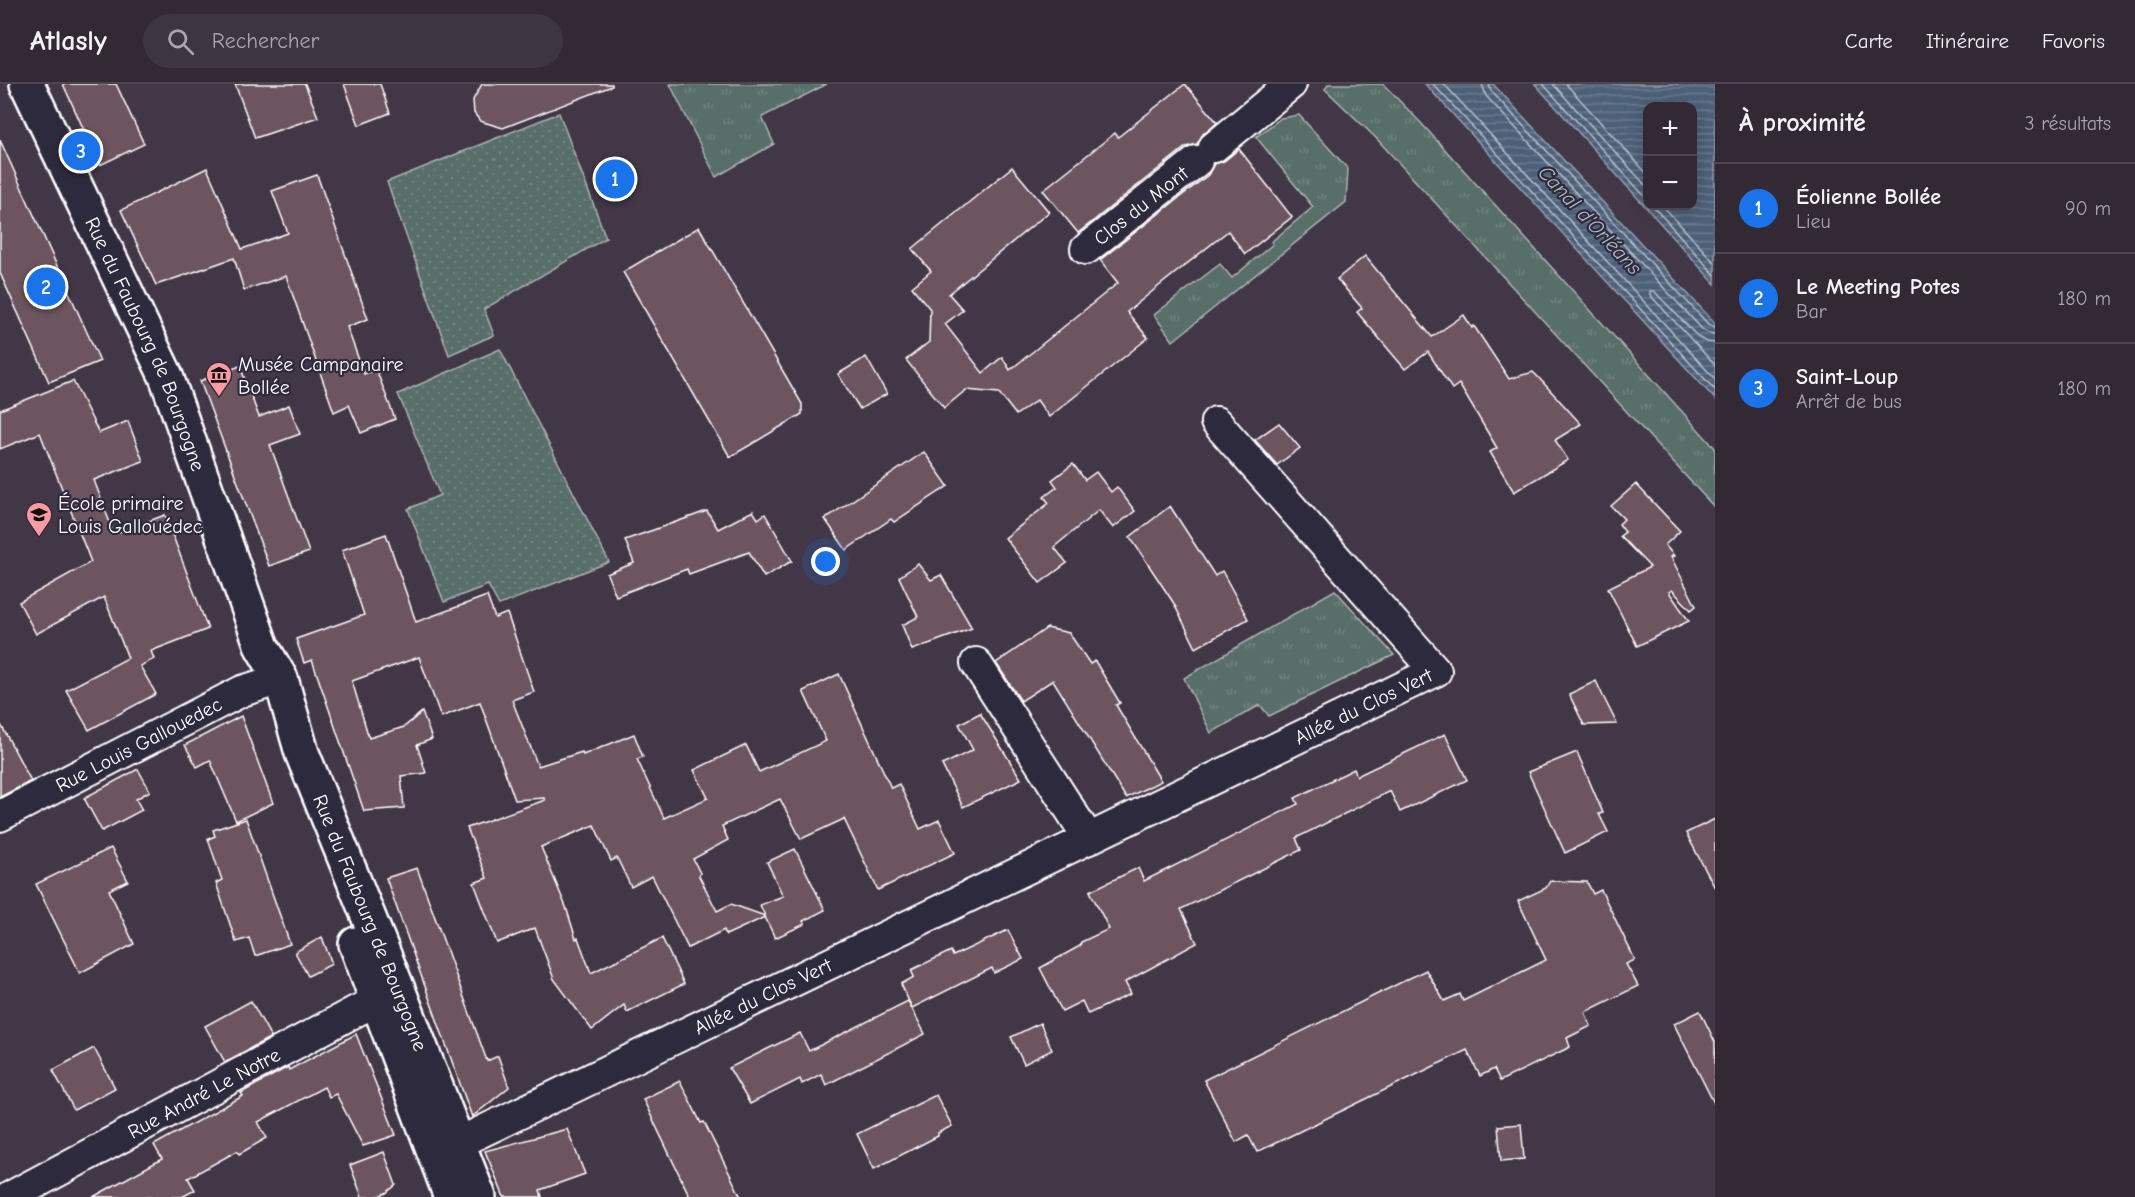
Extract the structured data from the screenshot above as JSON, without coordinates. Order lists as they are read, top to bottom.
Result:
{
  "streets": {
    "main road": ["Rue du Faubourg de Bourgogne"],
    "street": [
      "Clos du Mont",
      "Allée du Clos Vert",
      "Rue Louis Gallouedec",
      "Rue André Le Notre"
    ]
  },
  "crossings": [
    ["Rue du Faubourg de Bourgogne", "Allée du Clos Vert"],
    ["Rue du Faubourg de Bourgogne", "Rue Louis Gallouedec"],
    ["Rue du Faubourg de Bourgogne", "Rue André Le Notre"]
  ],
  "water": ["Canal d'Orléans"],
  "places": {
    "museum": ["Musée Campanaire Bollée"],
    "school or university": ["École primaire Louis Gallouédec"]
  },
  "page": {
    "header": "Atlasly",
    "search": "Rechercher",
    "nav": ["Carte", "Itinéraire", "Favoris"],
    "heading": ["À proximité", "3 résultats"],
    "map_buttons": ["+", "−"],
    "pins": ["3", "1", "2"],
    "list": [
      {
        "mark": "1",
        "name": "Éolienne Bollée",
        "note": "Lieu",
        "value": "90 m"
      },
      {
        "mark": "2",
        "name": "Le Meeting Potes",
        "note": "Bar",
        "value": "180 m"
      },
      {
        "mark": "3",
        "name": "Saint-Loup",
        "note": "Arrêt de bus",
        "value": "180 m"
      }
    ]
  }
}
